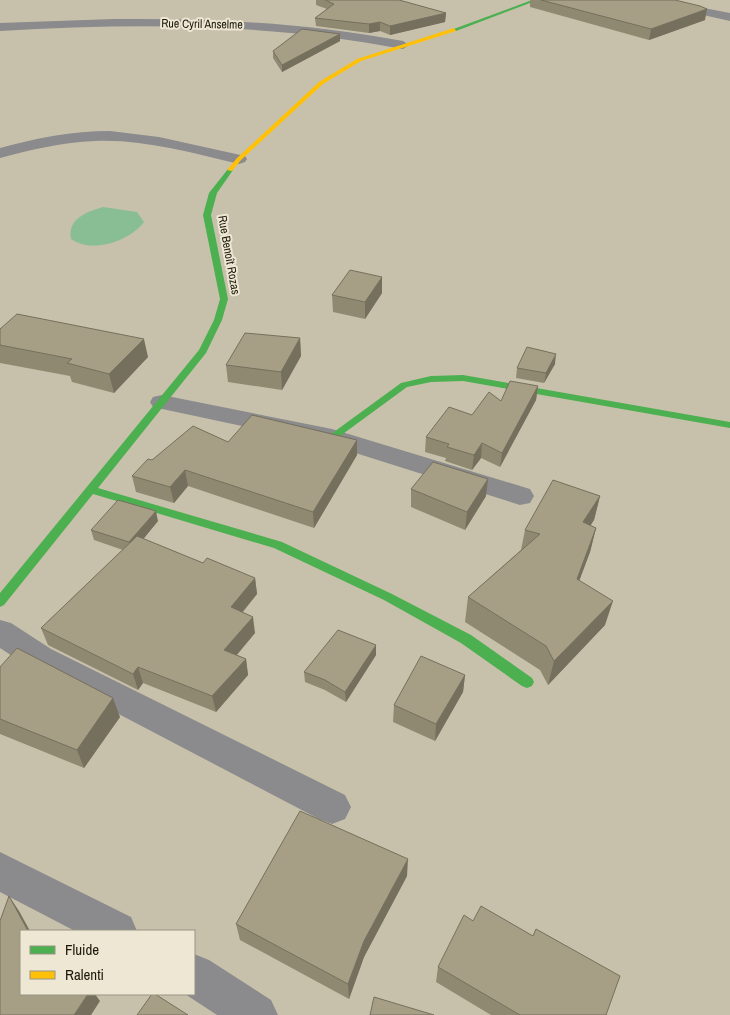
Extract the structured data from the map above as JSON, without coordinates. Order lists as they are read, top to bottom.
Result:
{
  "streets": {
    "street": ["Rue Cyril Anselme", "Rue Benoît Rozas"]
  },
  "crossings": [
    ["Rue Cyril Anselme", "Rue Benoît Rozas"]
  ],
  "legend": ["Fluide", "Ralenti"]
}
